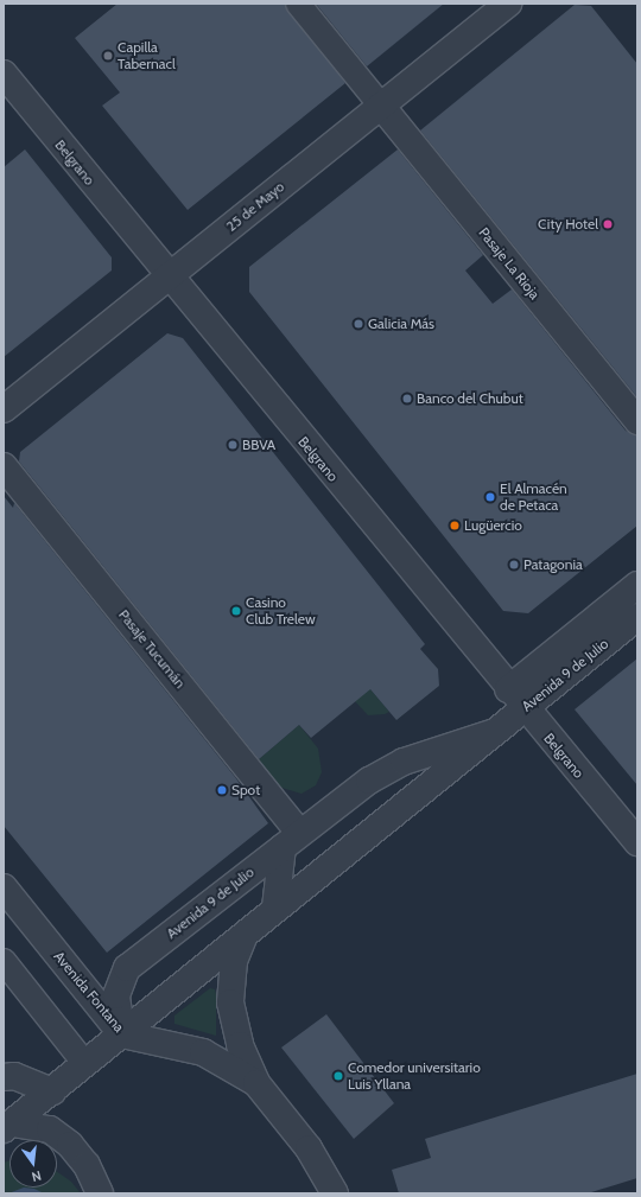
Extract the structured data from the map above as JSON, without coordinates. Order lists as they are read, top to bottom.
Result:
{
  "streets": {
    "street": [
      "Belgrano",
      "25 de Mayo",
      "Pasaje La Rioja",
      "Pasaje Tucumán",
      "Avenida 9 de Julio",
      "Avenida Fontana"
    ]
  },
  "crossings": [
    ["Belgrano", "25 de Mayo"],
    ["Belgrano", "Avenida 9 de Julio"],
    ["25 de Mayo", "Pasaje La Rioja"],
    ["Pasaje Tucumán", "Avenida 9 de Julio"],
    ["Avenida 9 de Julio", "Avenida Fontana"]
  ],
  "places": [
    "Capilla Tabernacl",
    "City Hotel",
    "Galicia Más",
    "Banco del Chubut",
    "BBVA",
    "El Almacén de Petaca",
    "Lugüercio",
    "Patagonia",
    "Casino Club Trelew",
    "Spot",
    "Comedor universitario Luis Yllana"
  ],
  "north": "bottom"
}
